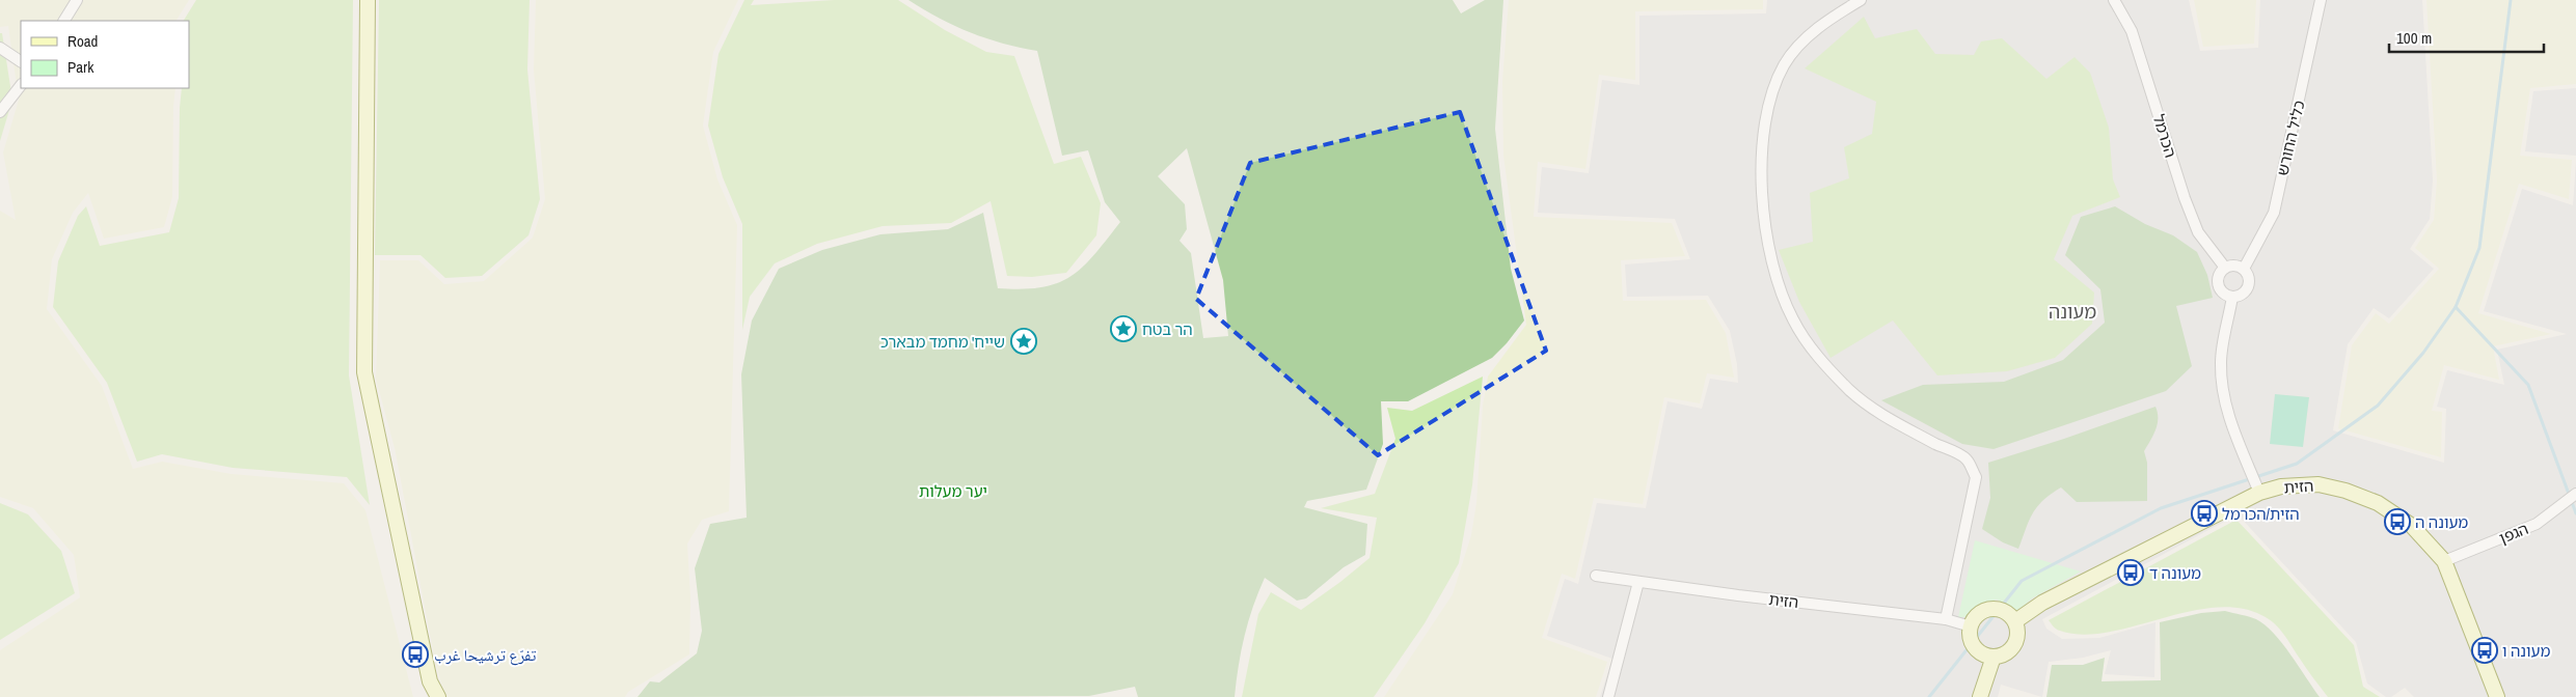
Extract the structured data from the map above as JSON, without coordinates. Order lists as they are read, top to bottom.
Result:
{
  "streets": {
    "street": [
      "הכרמל",
      "כליל החורש",
      "הזית",
      "הגפן"
    ]
  },
  "crossings": [
    ["הכרמל", "כליל החורש"],
    ["הזית", "הגפן"]
  ],
  "districts": ["מעונה"],
  "parks": ["יער מעלות"],
  "places": {
    "place": ["הר בטח", "שייח' מחמד מבארכ"],
    "bus stop": [
      "הזית/הכרמל",
      "מעונה ה",
      "מעונה ד",
      "מעונה ו",
      "تفرّع ترشيحا غرب"
    ]
  },
  "legend": ["Road", "Park"],
  "scale_bar": "100 m"
}
